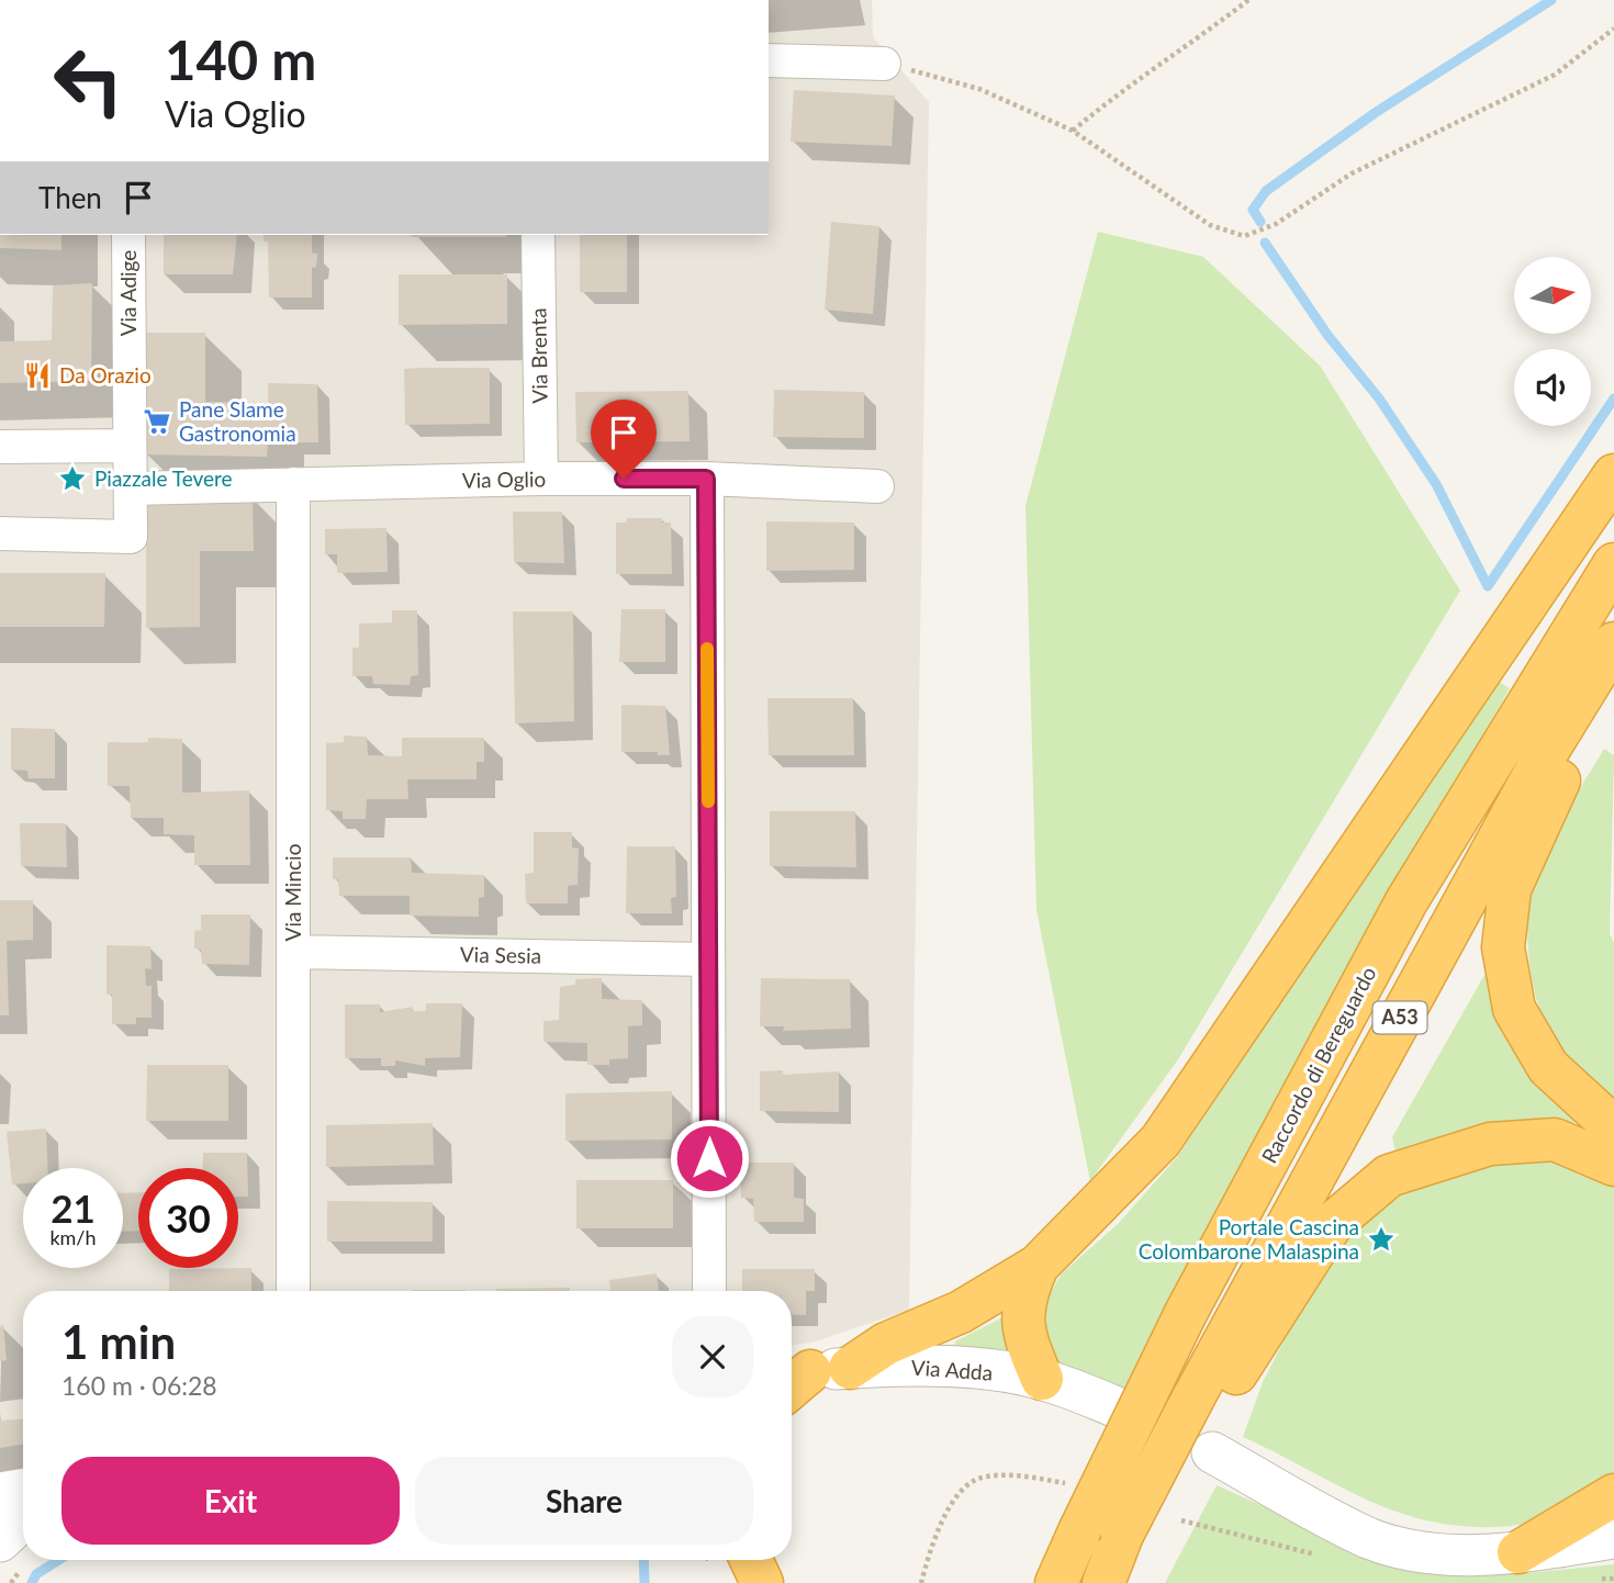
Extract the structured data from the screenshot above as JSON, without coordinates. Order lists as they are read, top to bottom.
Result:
{
  "streets": {
    "highway": ["A53", "Raccordo di Bereguardo"],
    "street": [
      "Via Adige",
      "Via Brenta",
      "Via Oglio",
      "Via Mincio",
      "Via Sesia",
      "Via Adda"
    ]
  },
  "crossings": [
    ["Via Brenta", "Via Oglio"],
    ["Via Oglio", "Via Mincio"],
    ["Via Mincio", "Via Sesia"]
  ],
  "places": {
    "restaurant": ["Da Orazio"],
    "supermarket": ["Pane Slame Gastronomia"],
    "place": ["Piazzale Tevere", "Portale Cascina Colombarone Malaspina"]
  },
  "north": "right",
  "page": {
    "turn": ["140 m", "Via Oglio"],
    "then": "Then",
    "speed": "21 km/h",
    "limit": "30",
    "heading": ["1 min", "160 m · 06:28"],
    "buttons": ["Exit", "Share"]
  }
}
